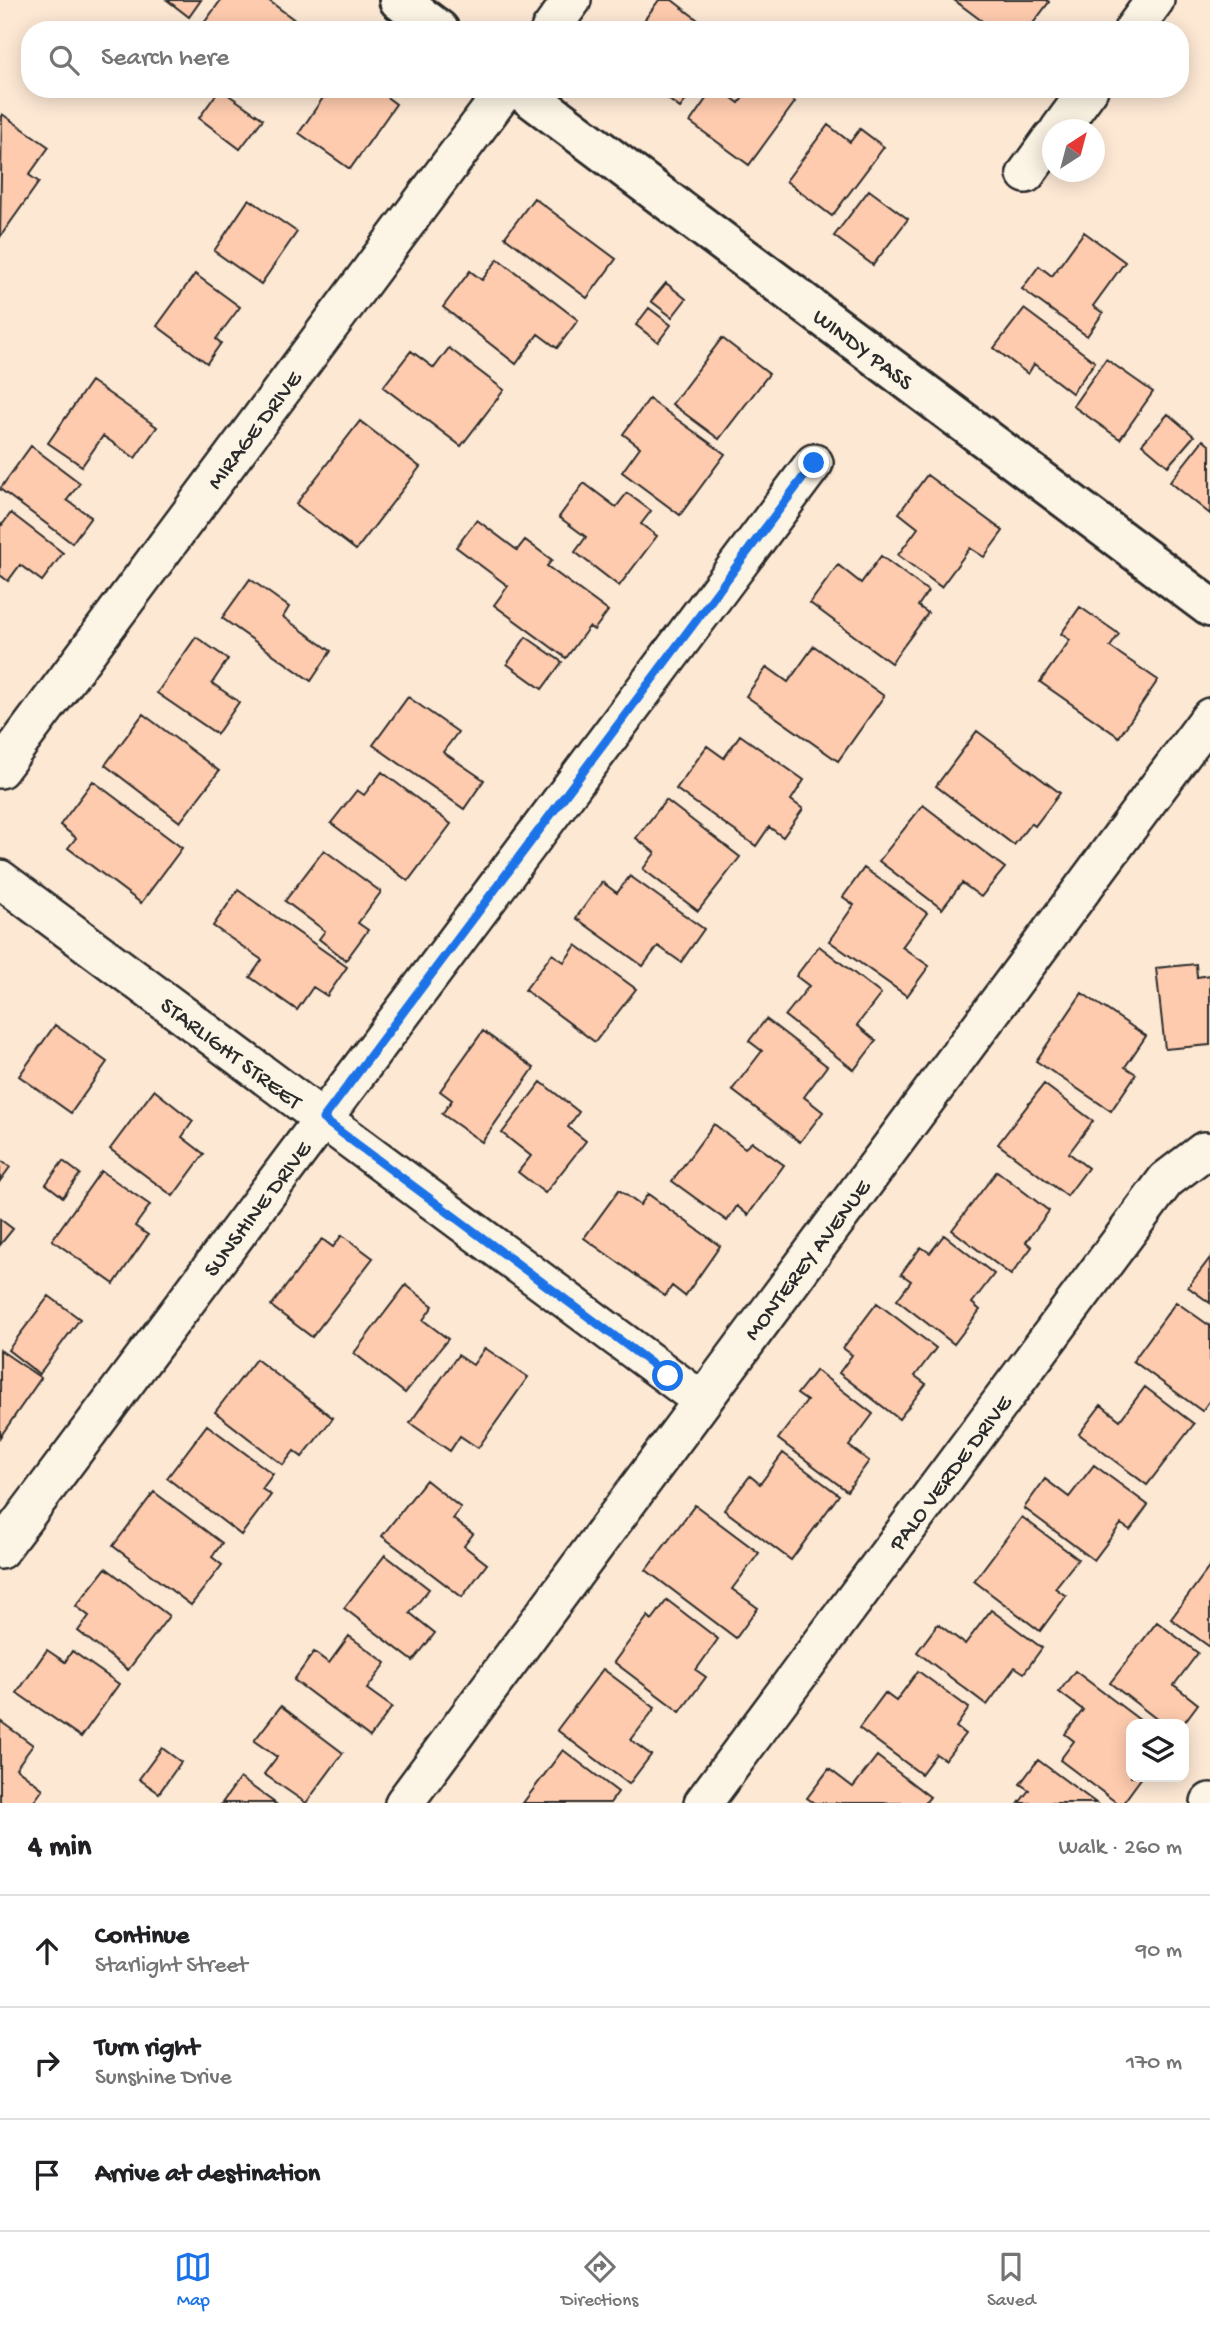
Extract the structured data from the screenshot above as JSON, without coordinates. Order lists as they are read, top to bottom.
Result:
{
  "streets": {
    "street": [
      "WINDY PASS",
      "MIRAGE DRIVE",
      "STARLIGHT STREET",
      "SUNSHINE DRIVE",
      "MONTEREY AVENUE",
      "PALO VERDE DRIVE"
    ]
  },
  "crossings": [
    ["STARLIGHT STREET", "SUNSHINE DRIVE"],
    ["STARLIGHT STREET", "MONTEREY AVENUE"]
  ],
  "north": "top right",
  "page": {
    "search": "Search here",
    "heading": ["4 min", "Walk · 260 m"],
    "list": [
      ["Continue", "Starlight Street", "90 m"],
      ["Turn right", "Sunshine Drive", "170 m"],
      "Arrive at destination"
    ],
    "nav": ["Map", "Directions", "Saved"]
  }
}
